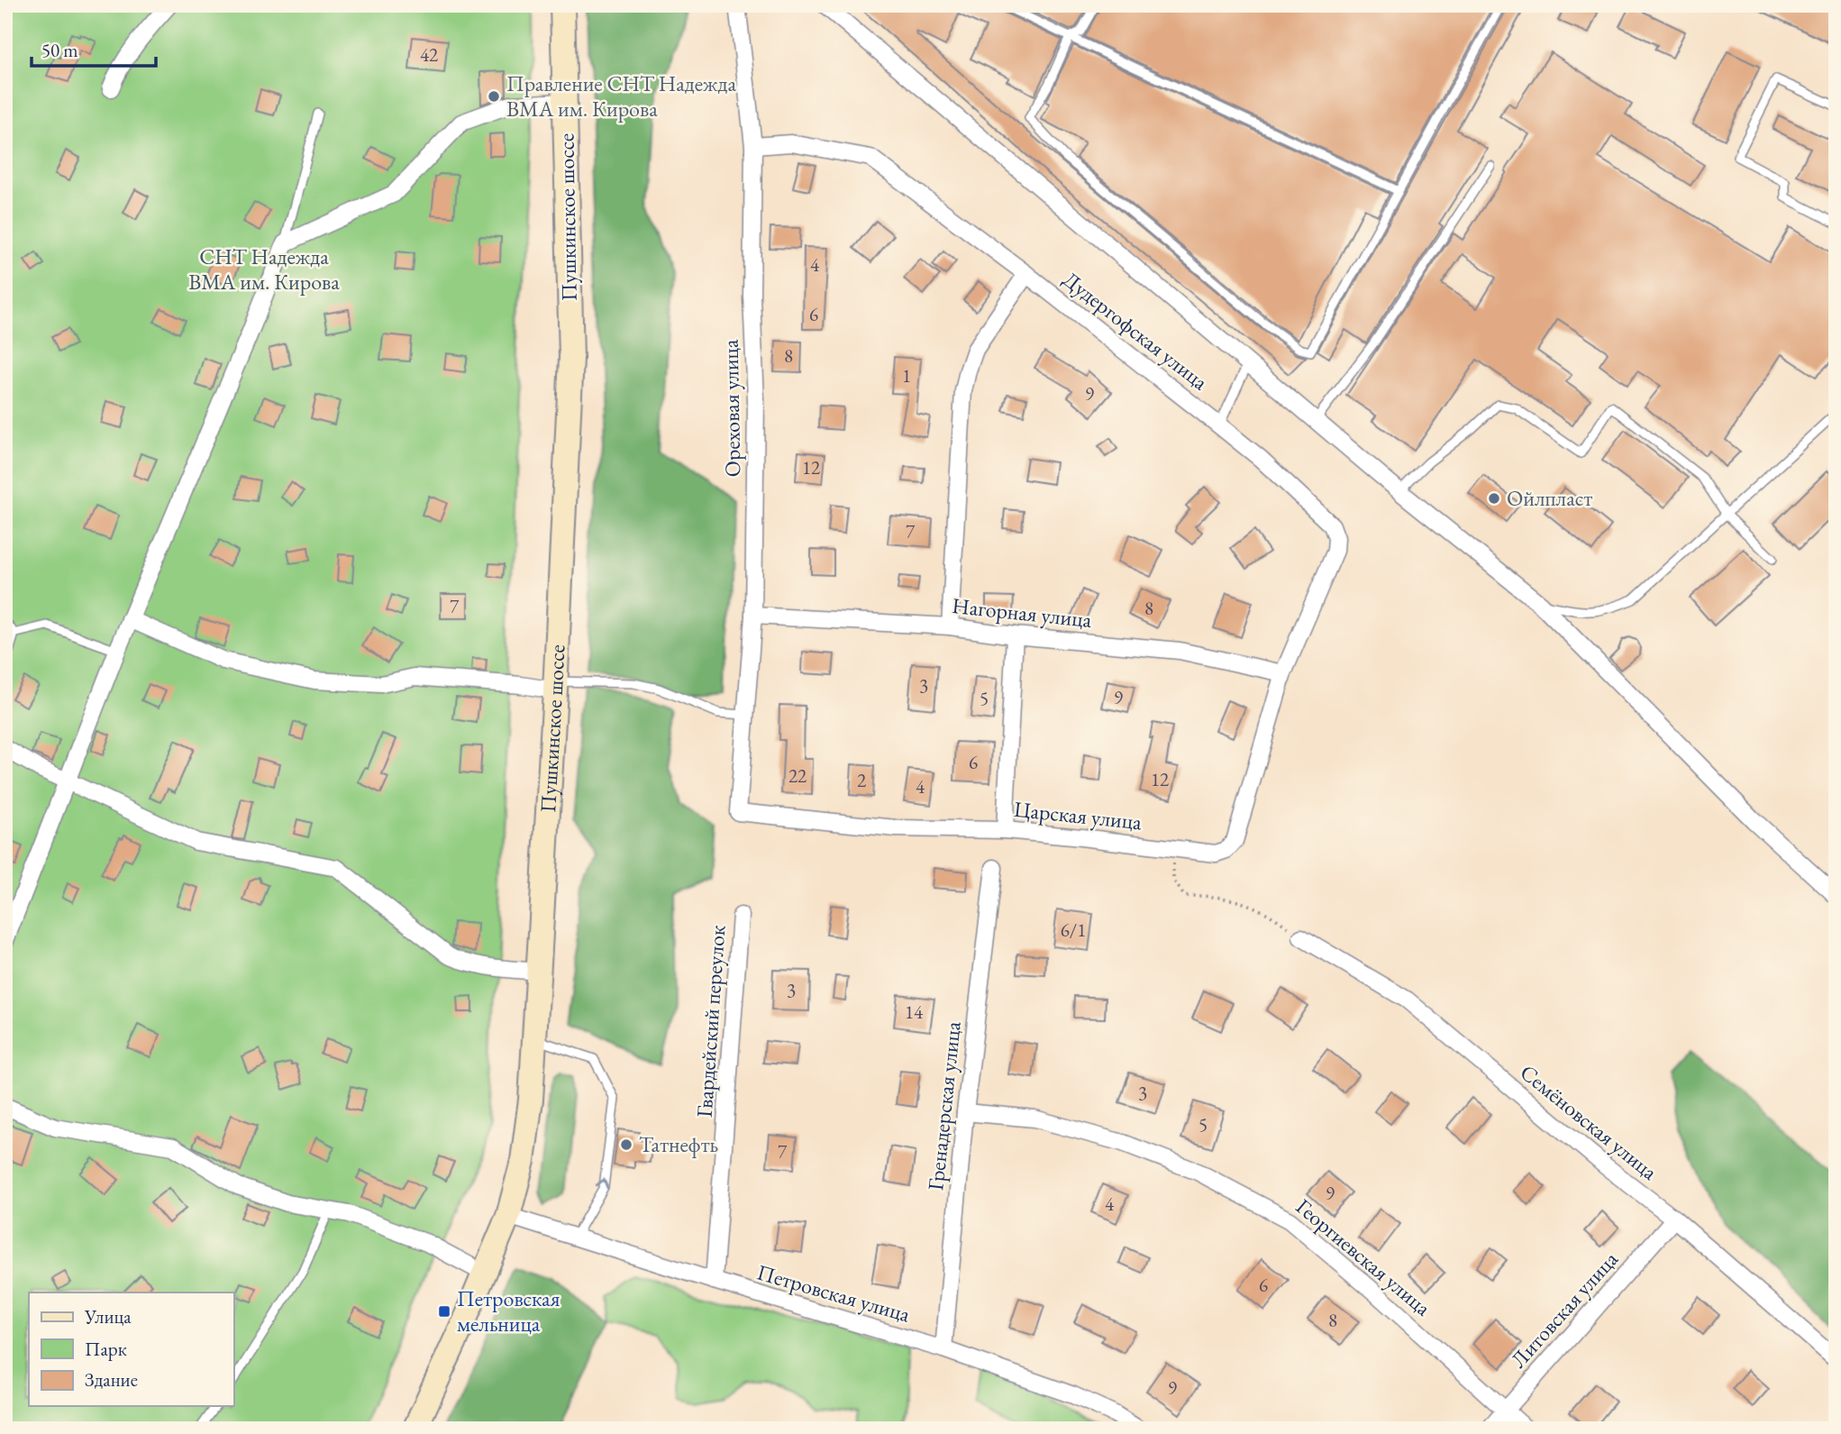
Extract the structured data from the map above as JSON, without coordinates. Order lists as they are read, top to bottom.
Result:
{
  "streets": {
    "main road": ["Пушкинское шоссе"],
    "street": [
      "Дудергофская улица",
      "Ореховая улица",
      "Нагорная улица",
      "Царская улица",
      "Гвардейский переулок",
      "Гренадерская улица",
      "Семёновская улица",
      "Георгиевская улица",
      "Петровская улица",
      "Литовская улица"
    ]
  },
  "crossings": [
    ["Пушкинское шоссе", "Петровская улица"],
    ["Дудергофская улица", "Ореховая улица"],
    ["Дудергофская улица", "Нагорная улица"],
    ["Дудергофская улица", "Царская улица"],
    ["Ореховая улица", "Нагорная улица"],
    ["Ореховая улица", "Царская улица"],
    ["Нагорная улица", "Царская улица"],
    ["Гвардейский переулок", "Петровская улица"],
    ["Гренадерская улица", "Георгиевская улица"],
    ["Гренадерская улица", "Петровская улица"],
    ["Семёновская улица", "Литовская улица"],
    ["Георгиевская улица", "Литовская улица"]
  ],
  "parks": ["СНТ Надежда ВМА им. Кирова"],
  "places": {
    "other": ["Правление СНТ Надежда ВМА им. Кирова", "Ойлпласт", "Татнефть"],
    "transit": ["Петровская мельница"]
  },
  "house_numbers": [
    "42",
    "4",
    "6",
    "8",
    "1",
    "9",
    "12",
    "7",
    "7",
    "8",
    "3",
    "9",
    "5",
    "6",
    "22",
    "12",
    "2",
    "4",
    "6/1",
    "3",
    "14",
    "3",
    "5",
    "7",
    "9",
    "4",
    "6",
    "8",
    "9"
  ],
  "legend": ["Улица", "Парк", "Здание"],
  "scale_bar": "50 m"
}
